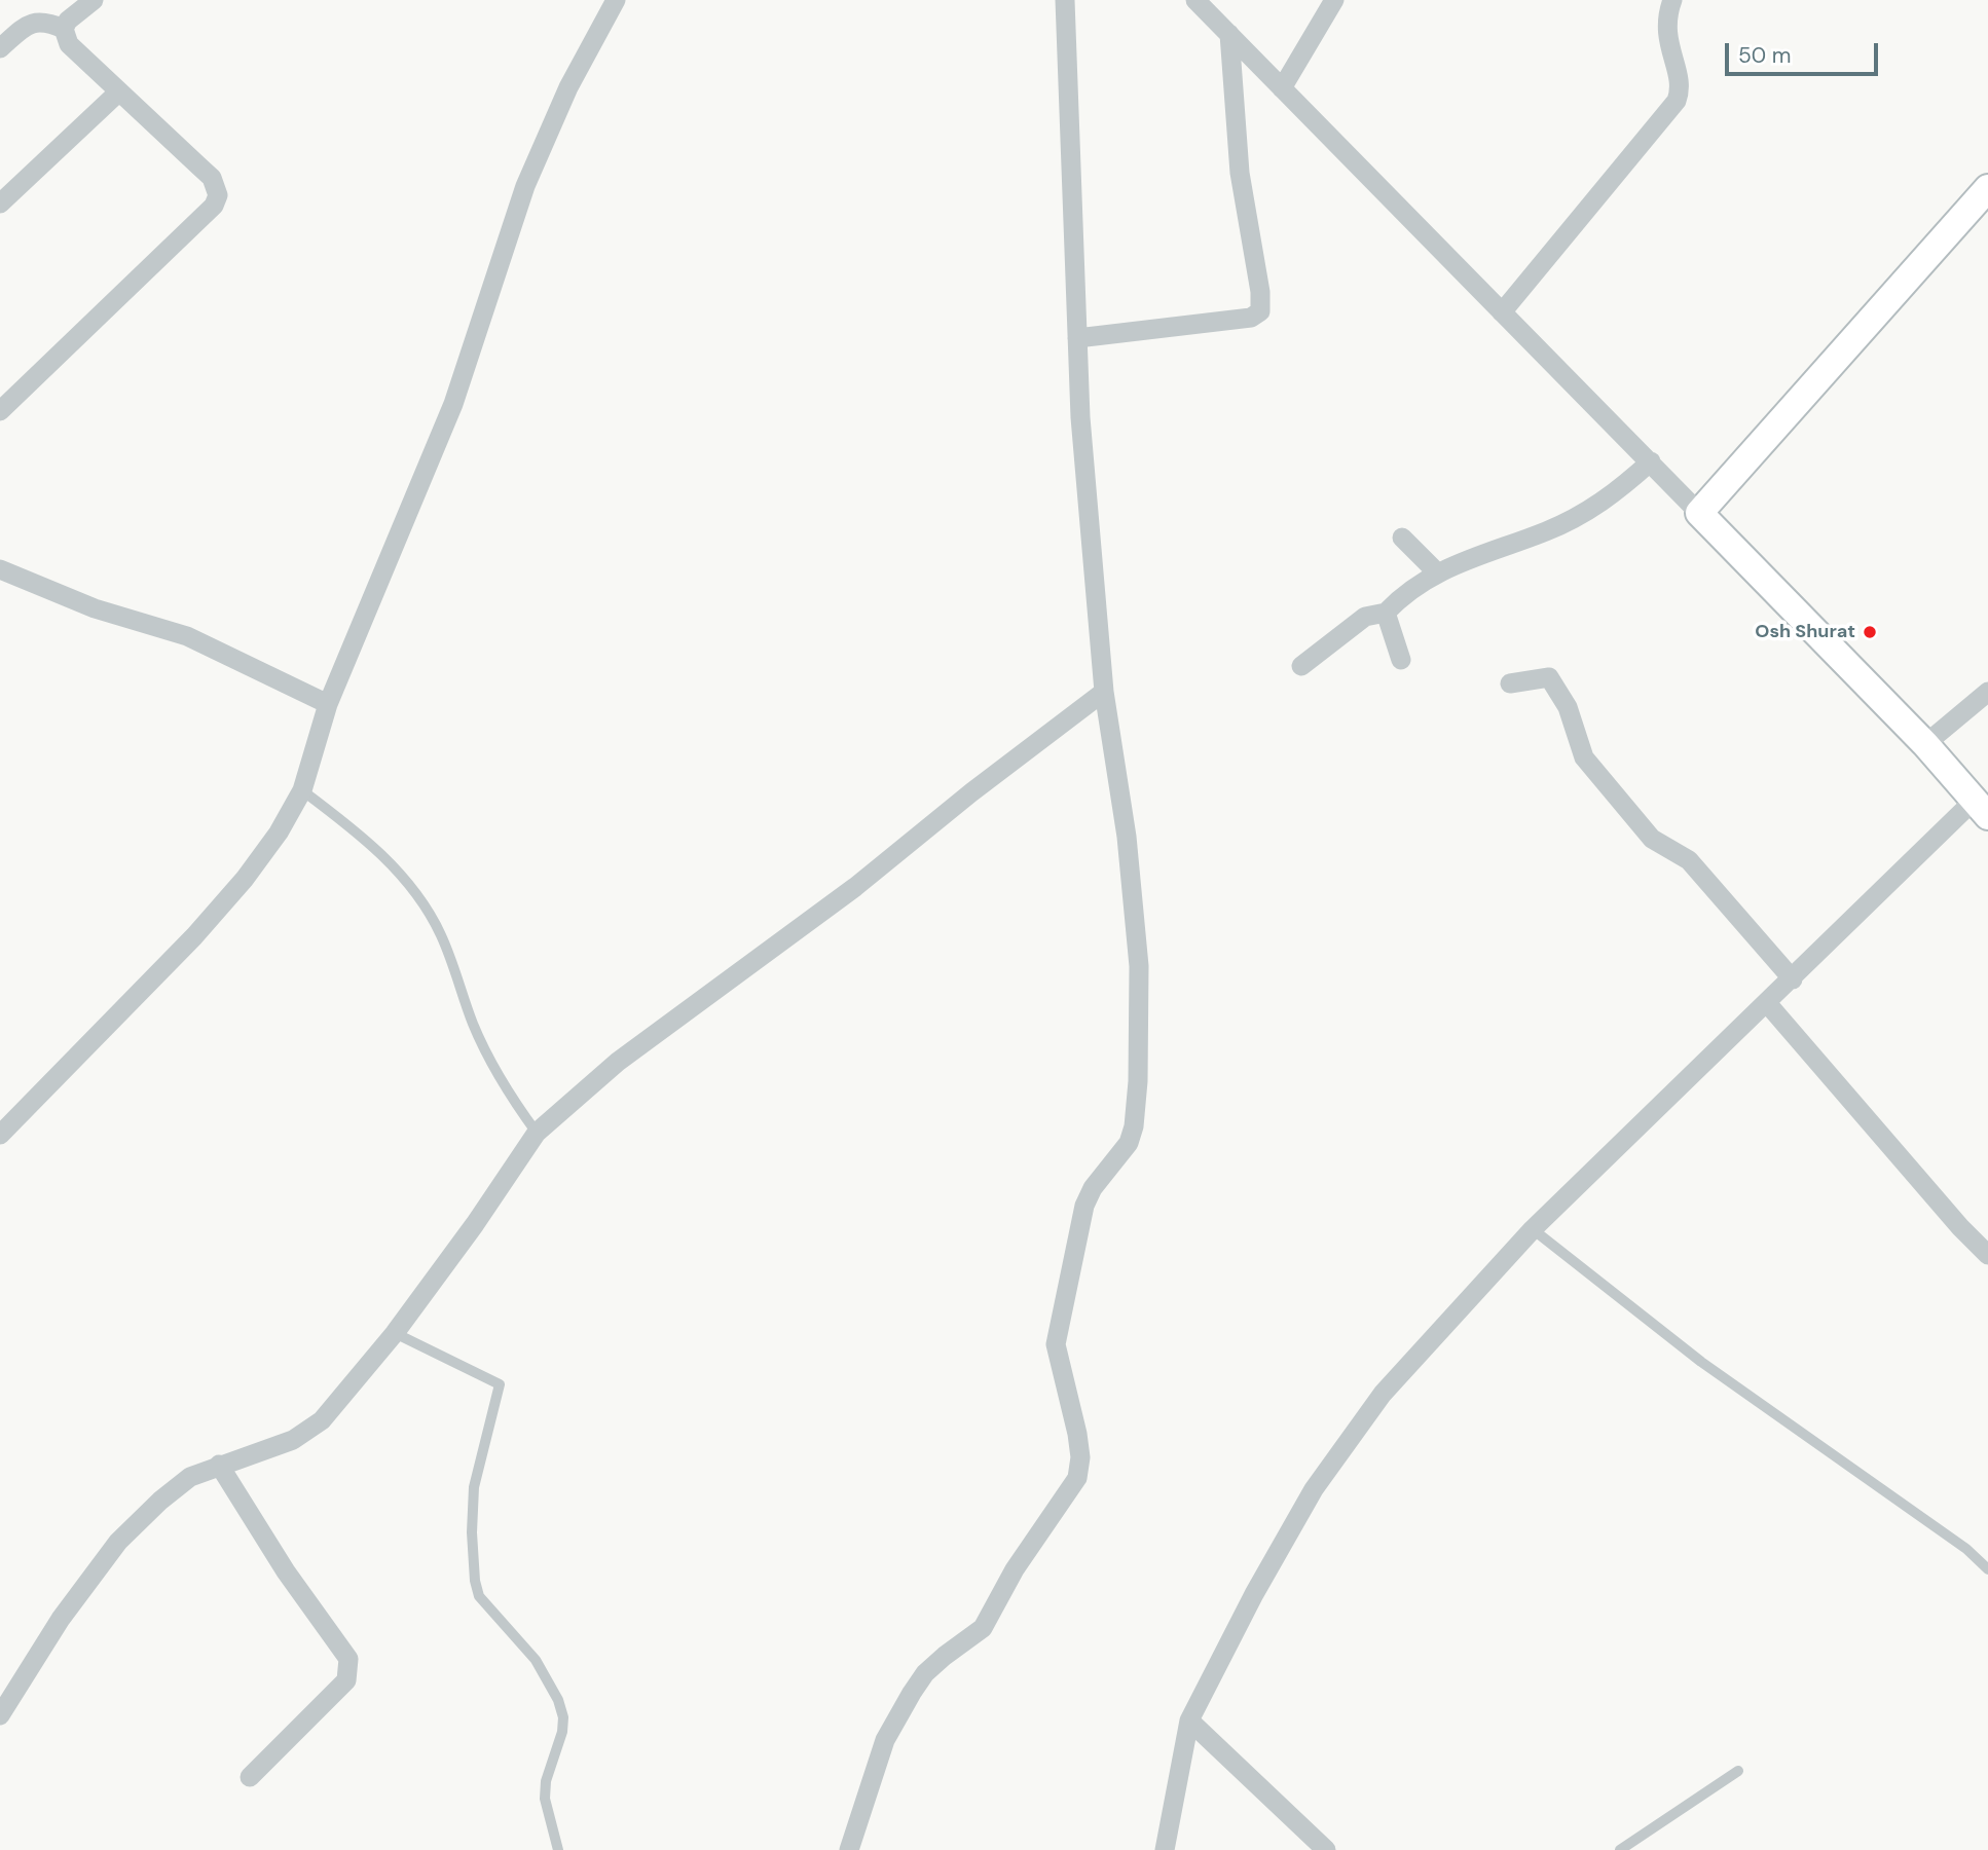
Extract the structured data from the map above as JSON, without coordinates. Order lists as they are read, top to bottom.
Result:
{
  "places": ["Osh Shurat"],
  "scale_bar": "50 m"
}
